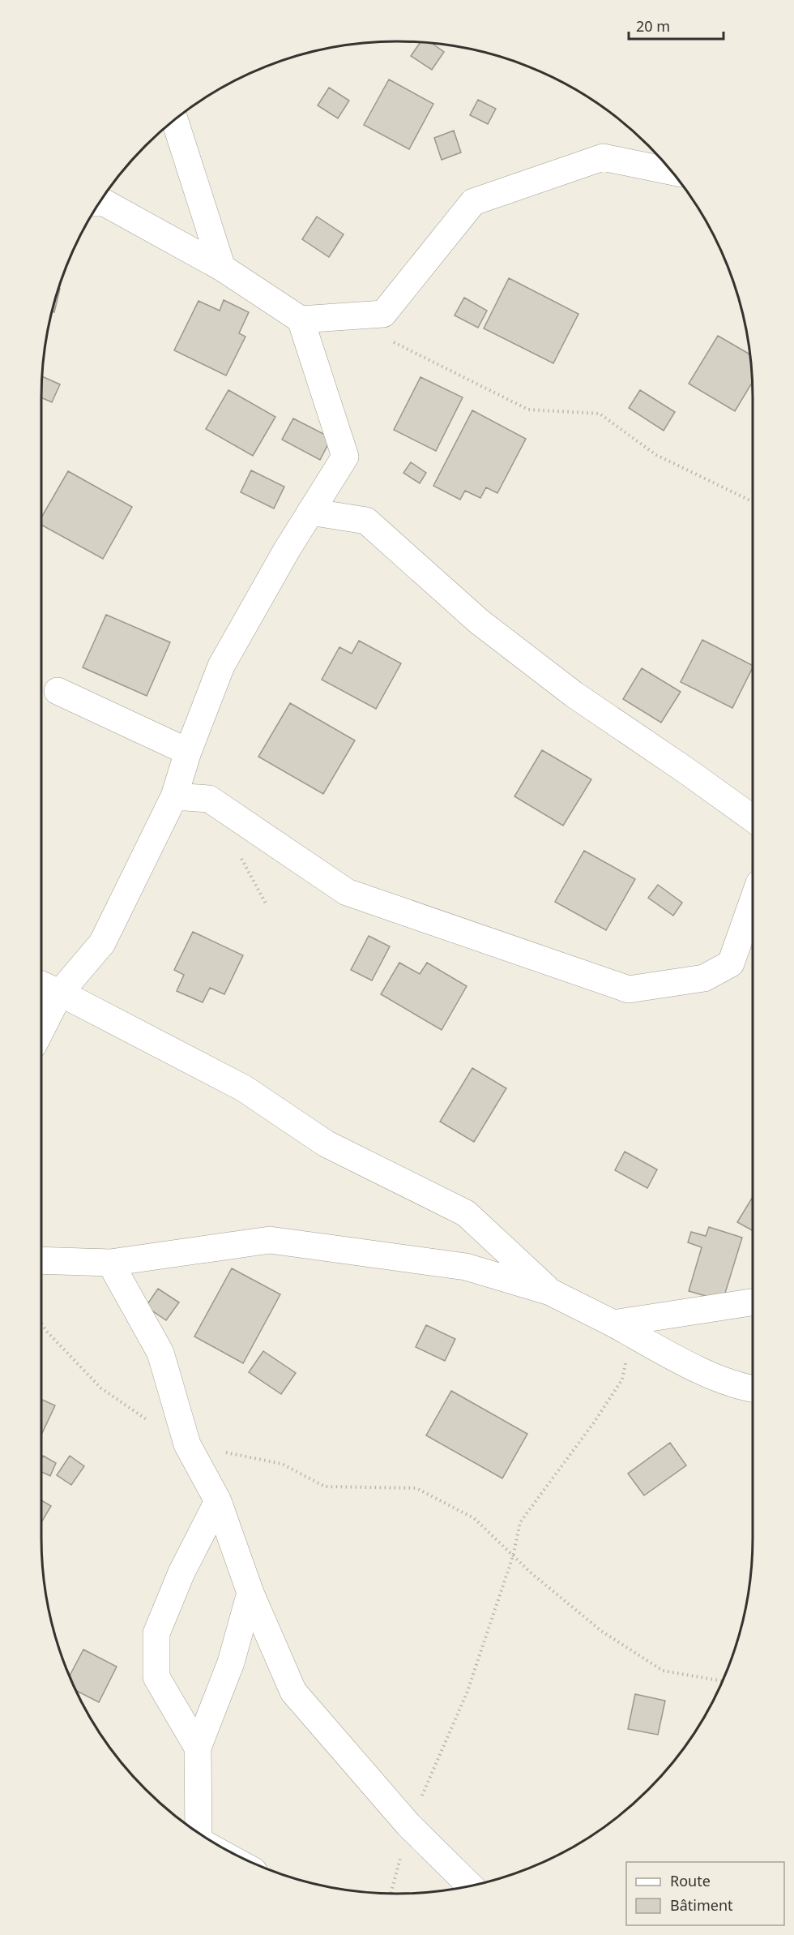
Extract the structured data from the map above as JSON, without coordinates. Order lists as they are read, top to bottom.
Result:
{
  "legend": ["Route", "Bâtiment"],
  "scale_bar": "20 m"
}
